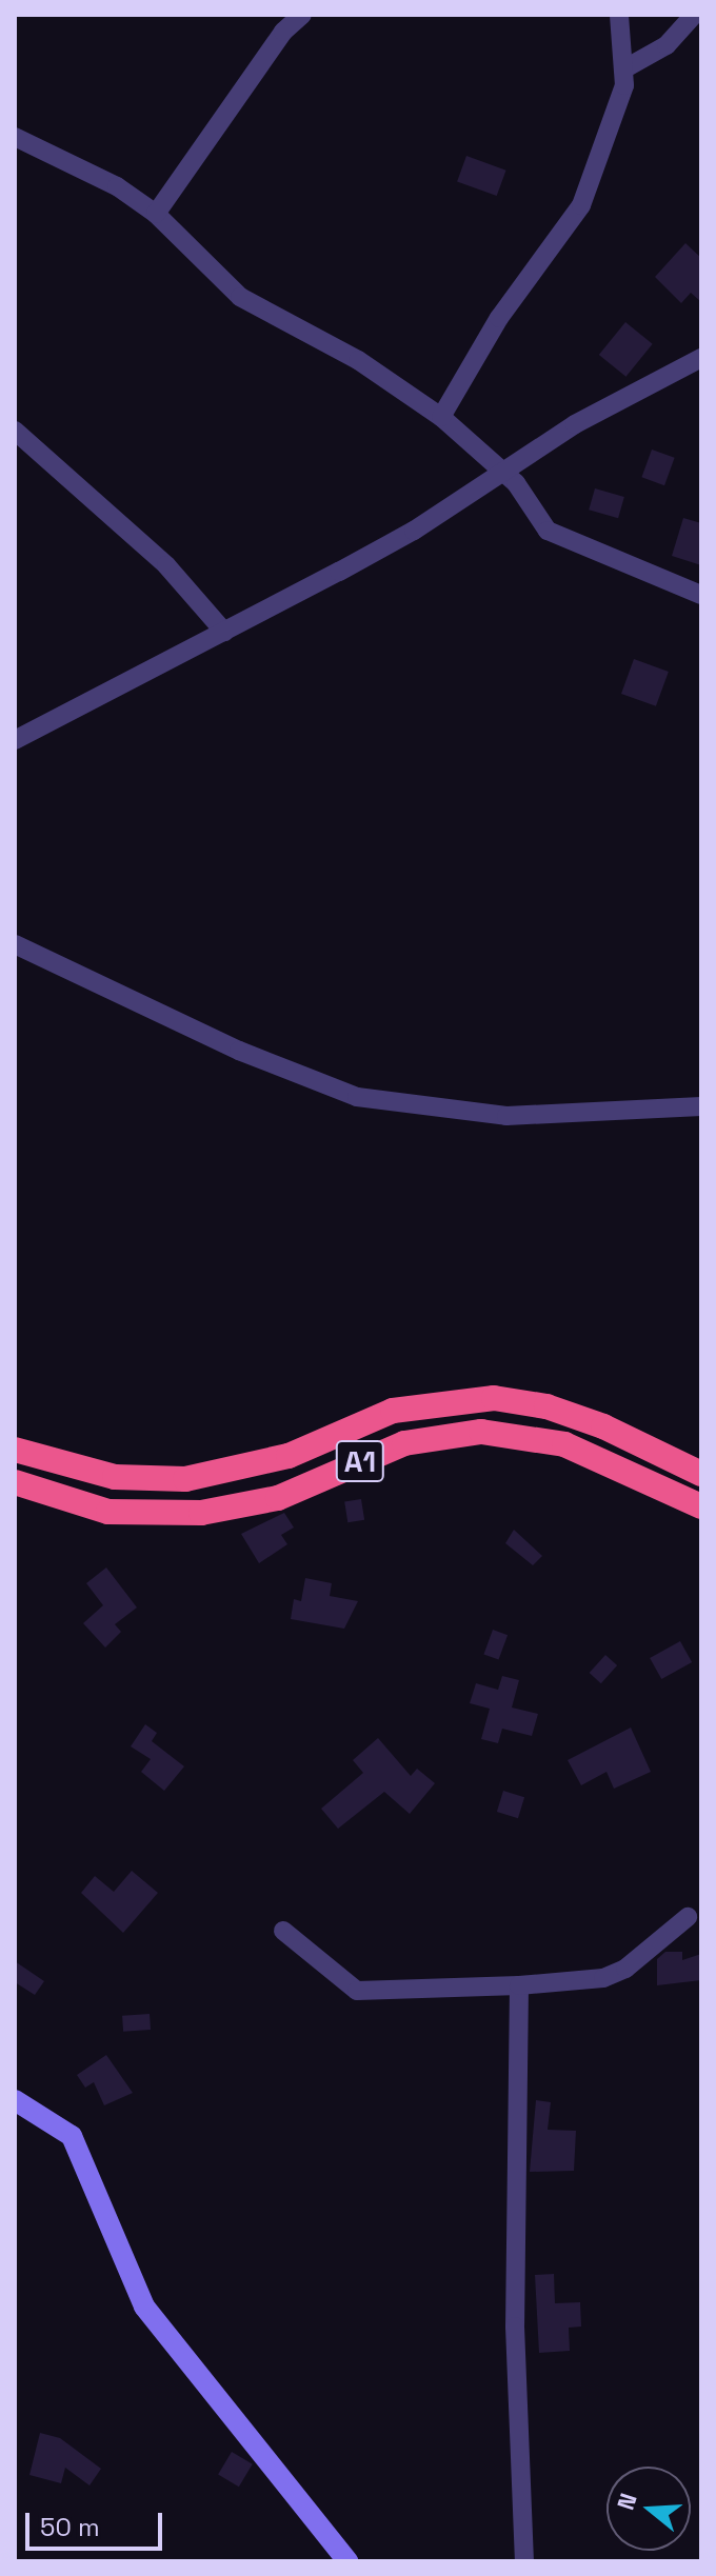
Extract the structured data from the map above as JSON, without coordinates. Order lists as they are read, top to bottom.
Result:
{
  "streets": {
    "highway": ["A1"]
  },
  "scale_bar": "50 m",
  "north": "left"
}
